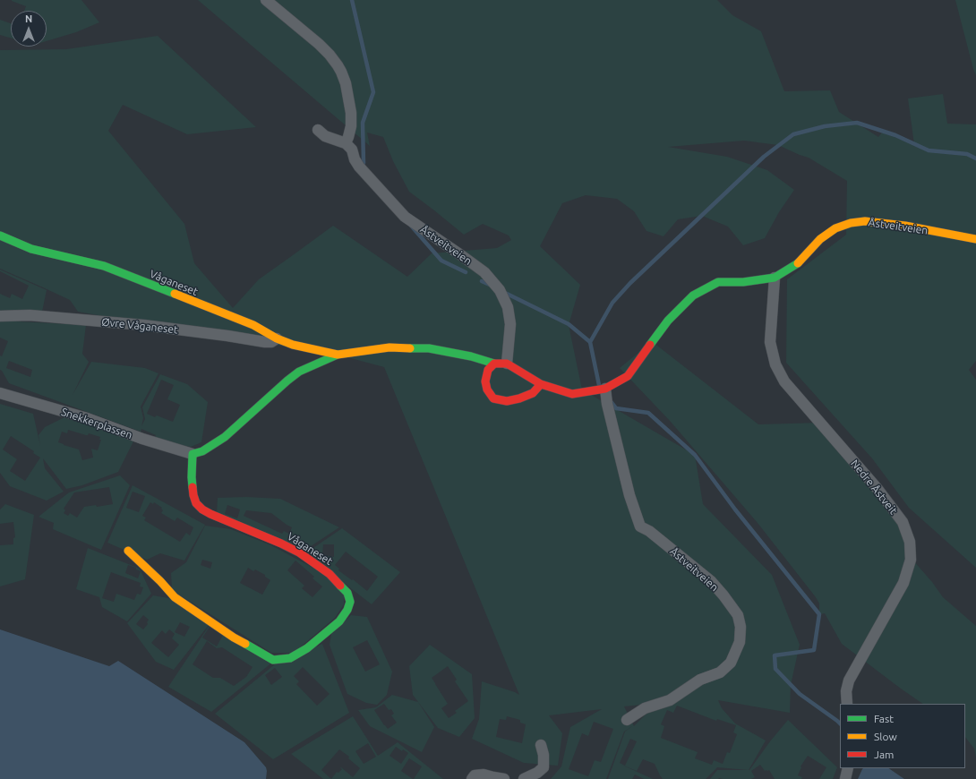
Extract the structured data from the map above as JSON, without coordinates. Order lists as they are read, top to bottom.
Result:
{
  "streets": {
    "street": [
      "Åstveitveien",
      "Våganeset",
      "Øvre Våganeset",
      "Snekkerplassen",
      "Nedre Åstveit"
    ]
  },
  "crossings": [
    ["Åstveitveien", "Nedre Åstveit"],
    ["Våganeset", "Øvre Våganeset"],
    ["Våganeset", "Snekkerplassen"]
  ],
  "legend": ["Fast", "Slow", "Jam"],
  "north": "top"
}
